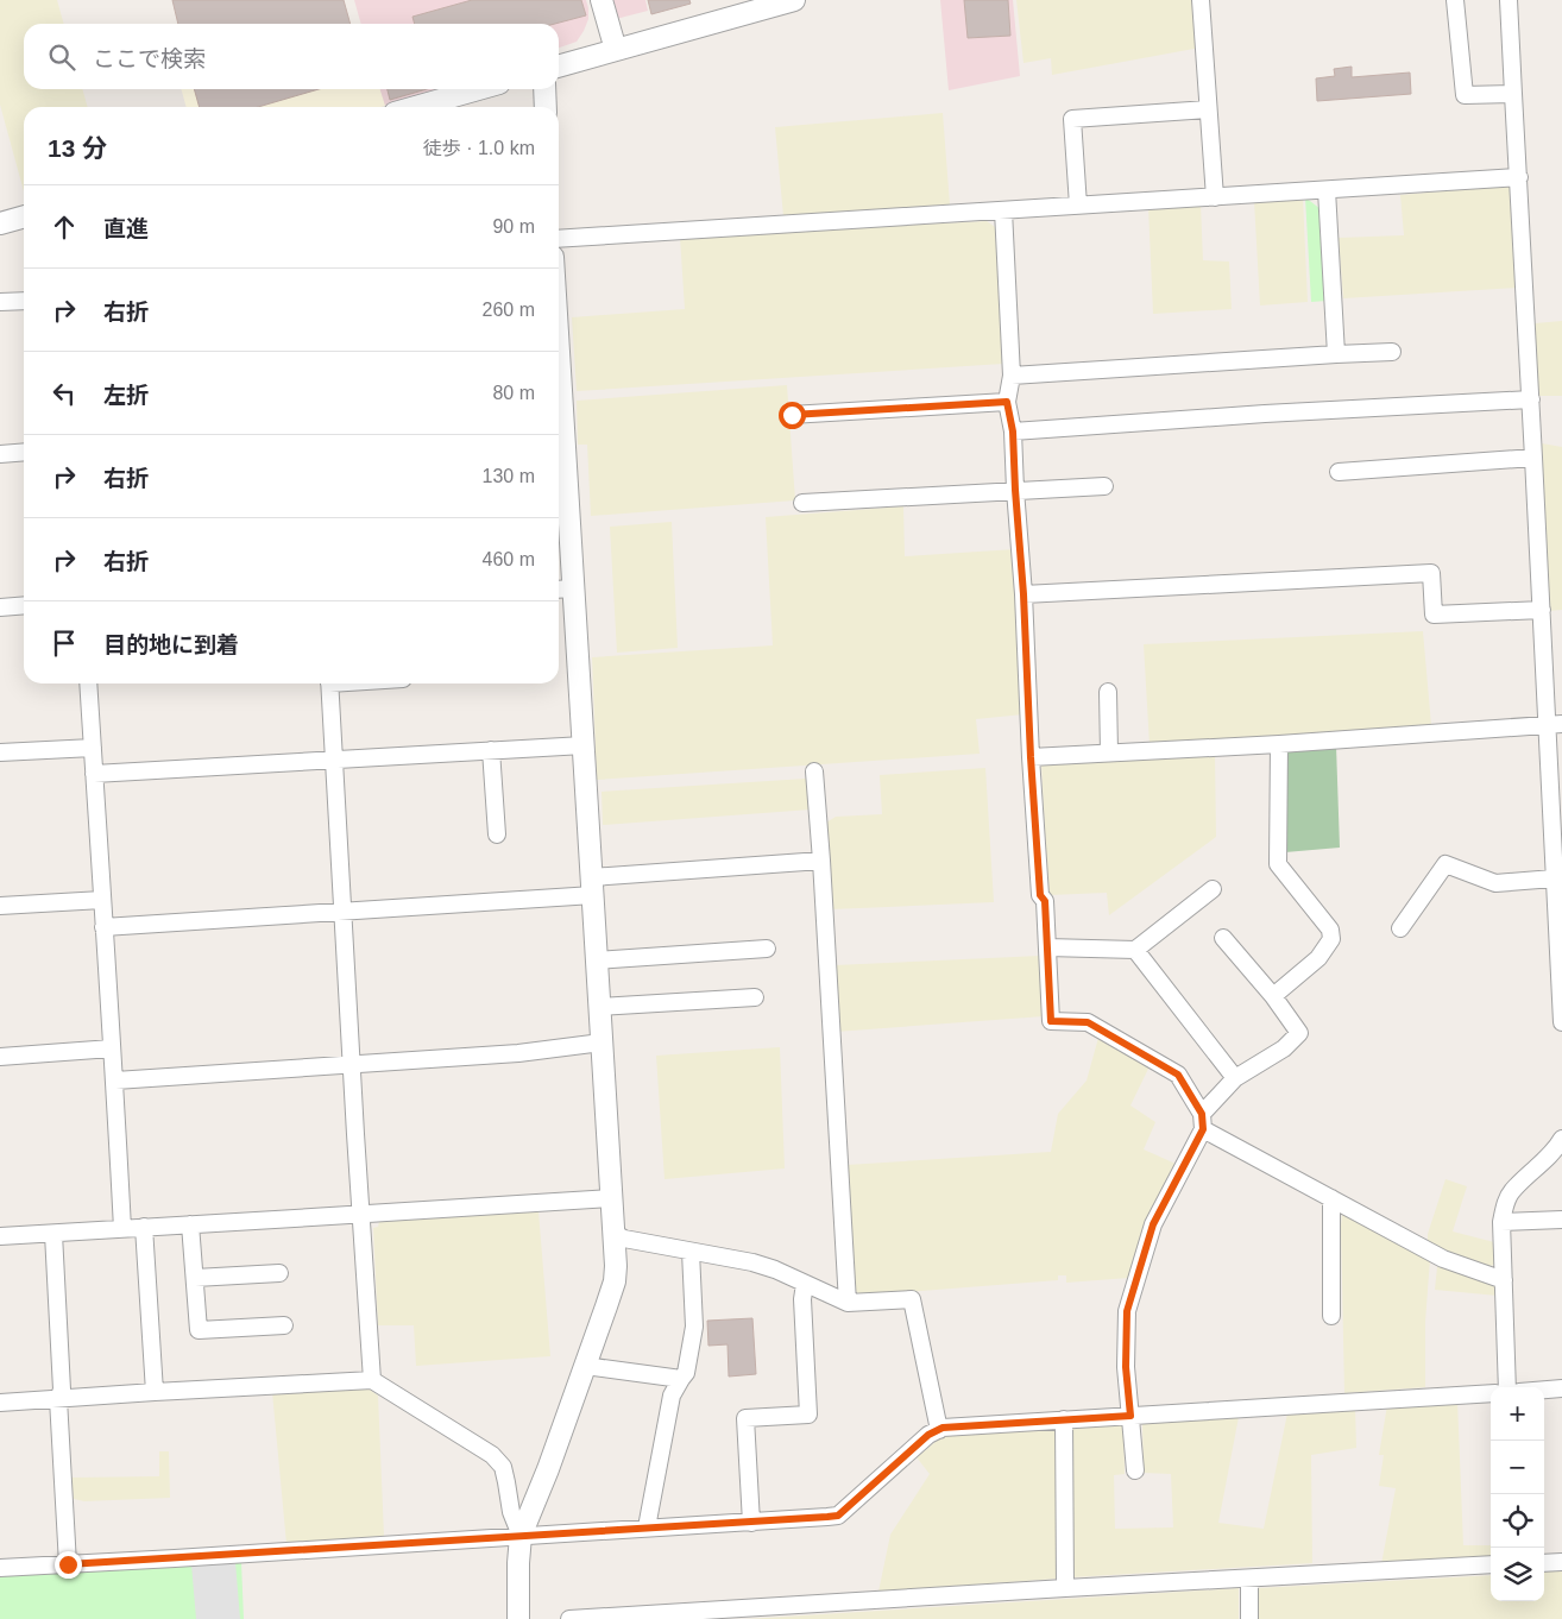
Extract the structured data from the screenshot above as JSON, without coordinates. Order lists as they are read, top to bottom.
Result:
{
  "page": {
    "search": "ここで検索",
    "heading": ["13 分", "徒歩 · 1.0 km"],
    "list": [
      ["直進", "90 m"],
      ["右折", "260 m"],
      ["左折", "80 m"],
      ["右折", "130 m"],
      ["右折", "460 m"],
      "目的地に到着"
    ],
    "map_buttons": ["+", "−"]
  }
}
